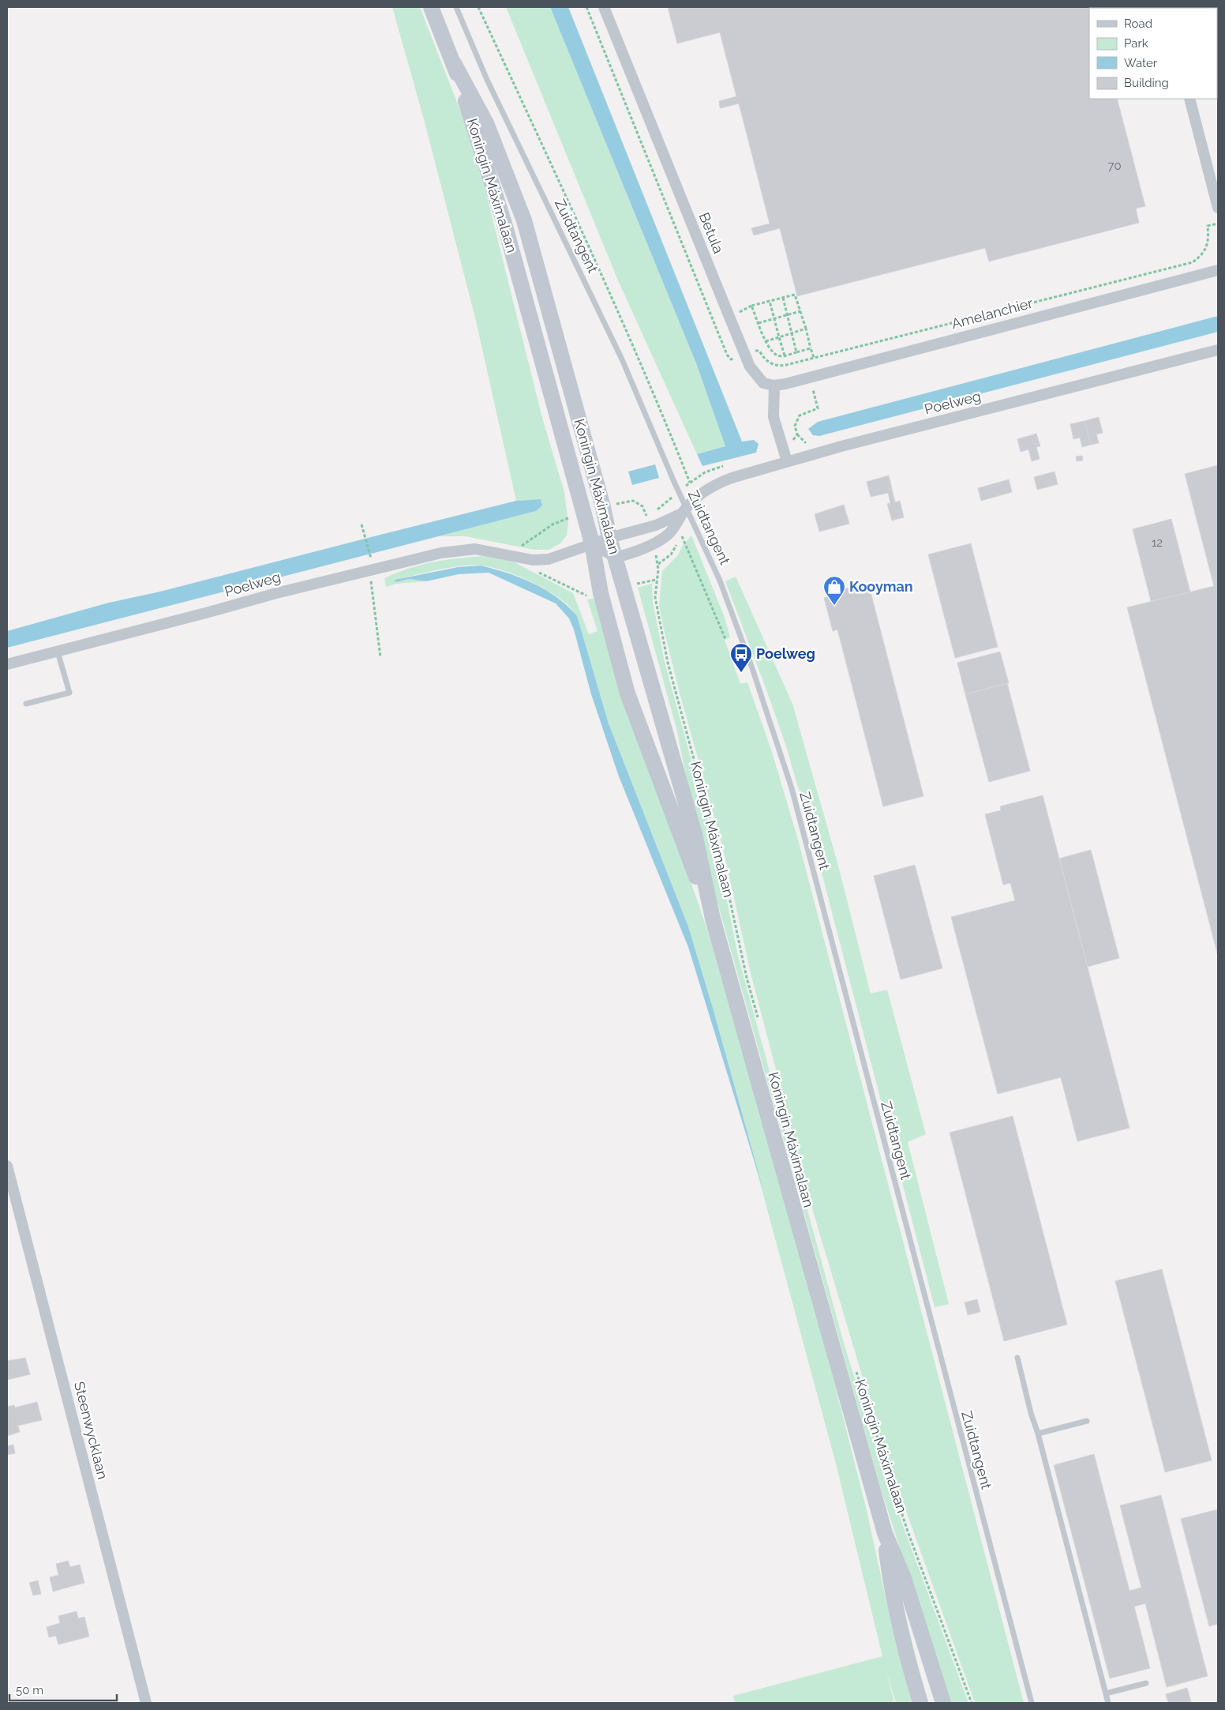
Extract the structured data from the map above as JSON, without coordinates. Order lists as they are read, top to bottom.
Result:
{
  "streets": {
    "main road": ["Koningin Máximalaan"],
    "street": [
      "Betula",
      "Amelanchier",
      "Poelweg",
      "Steenwycklaan"
    ],
    "lane": ["Zuidtangent"]
  },
  "crossings": [
    ["Koningin Máximalaan", "Poelweg"],
    ["Betula", "Amelanchier"],
    ["Zuidtangent", "Poelweg"]
  ],
  "places": {
    "shop": ["Kooyman"],
    "bus stop": ["Poelweg"]
  },
  "house_numbers": ["70", "12"],
  "legend": [
    "Road",
    "Park",
    "Water",
    "Building"
  ],
  "scale_bar": "50 m"
}
